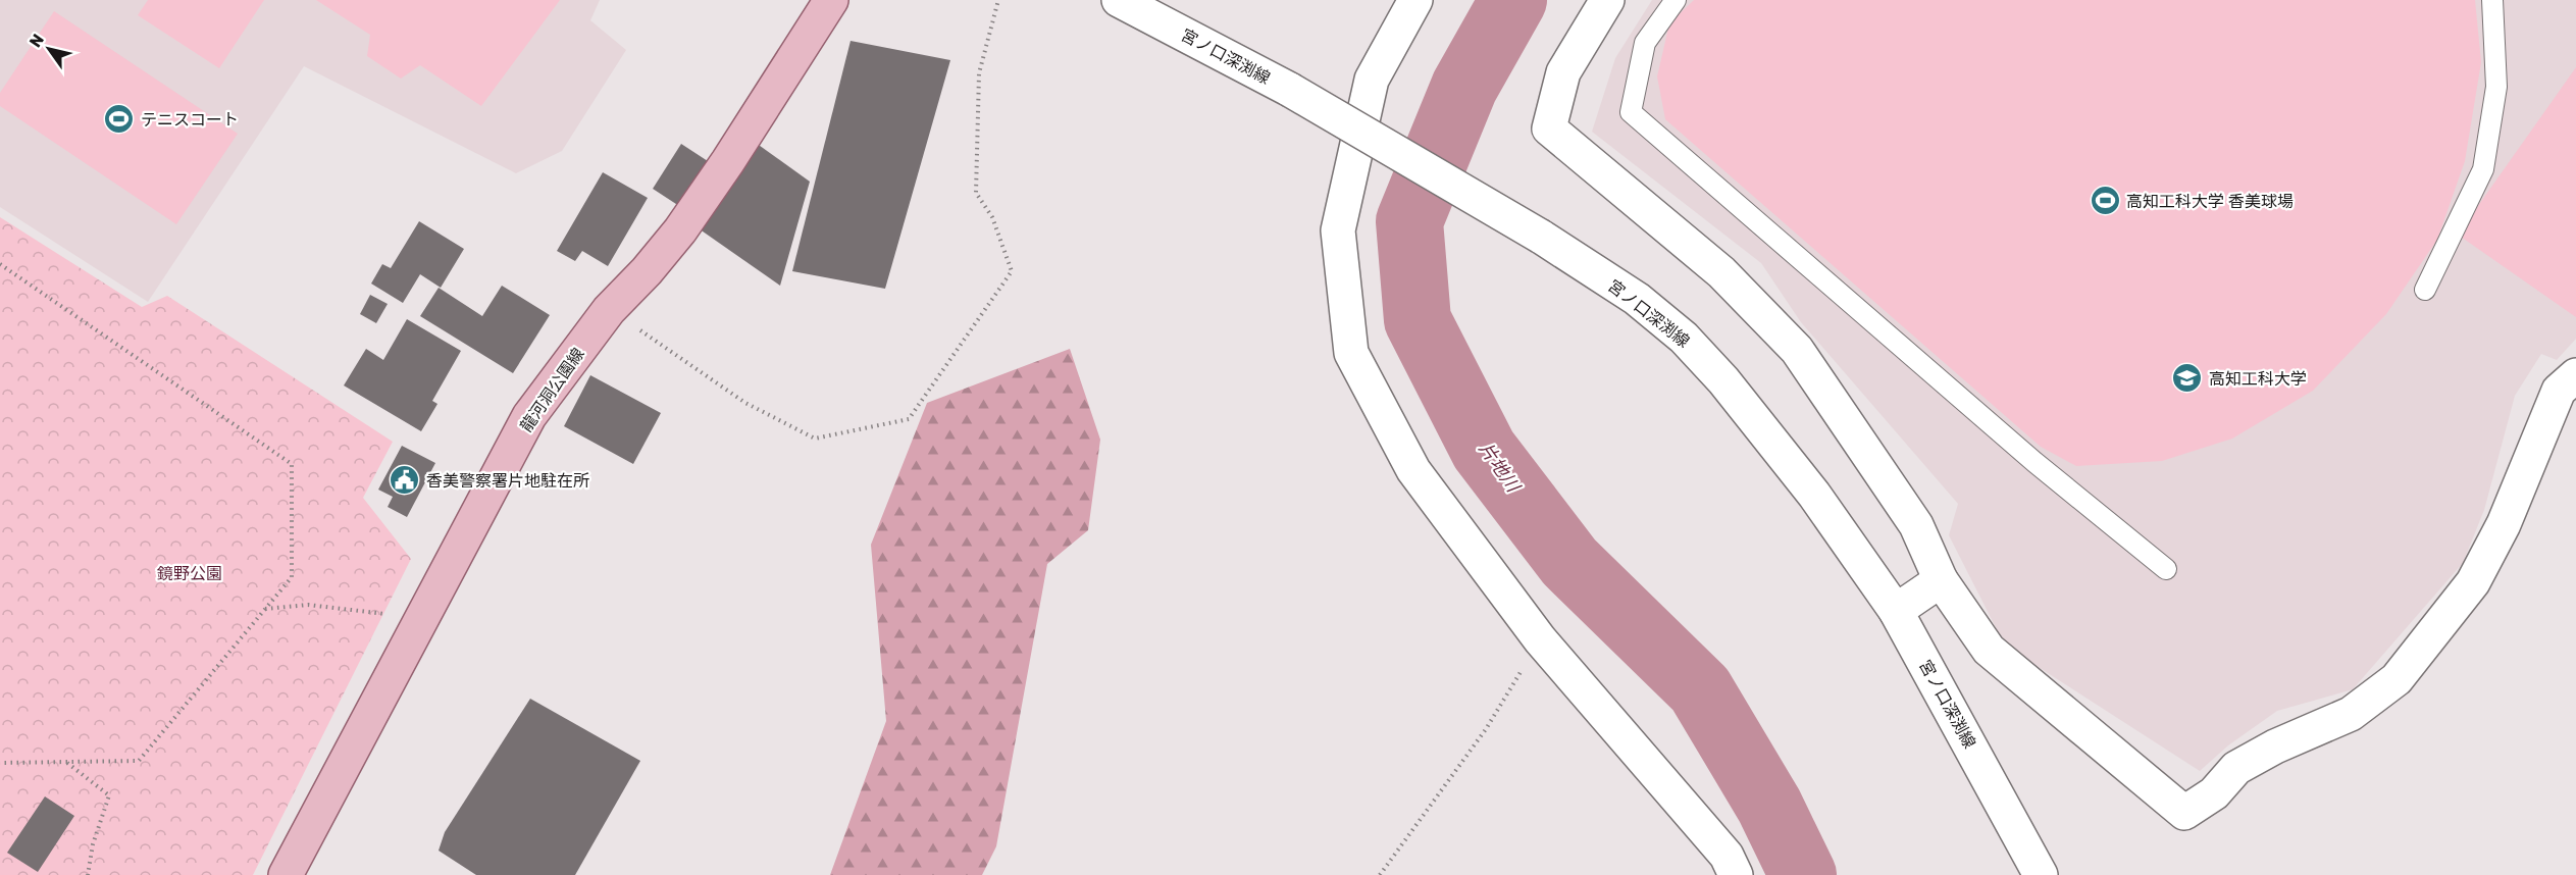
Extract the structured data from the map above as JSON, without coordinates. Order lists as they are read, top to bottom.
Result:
{
  "streets": {
    "main road": ["龍河洞公園線"],
    "street": ["宮ノ口深渕線"]
  },
  "water": ["片地川"],
  "parks": ["鏡野公園"],
  "places": {
    "sports": ["テニスコート", "高知工科大学 香美球場"],
    "school or university": ["高知工科大学"],
    "public building": ["香美警察署片地駐在所"]
  },
  "north": "top left"
}
